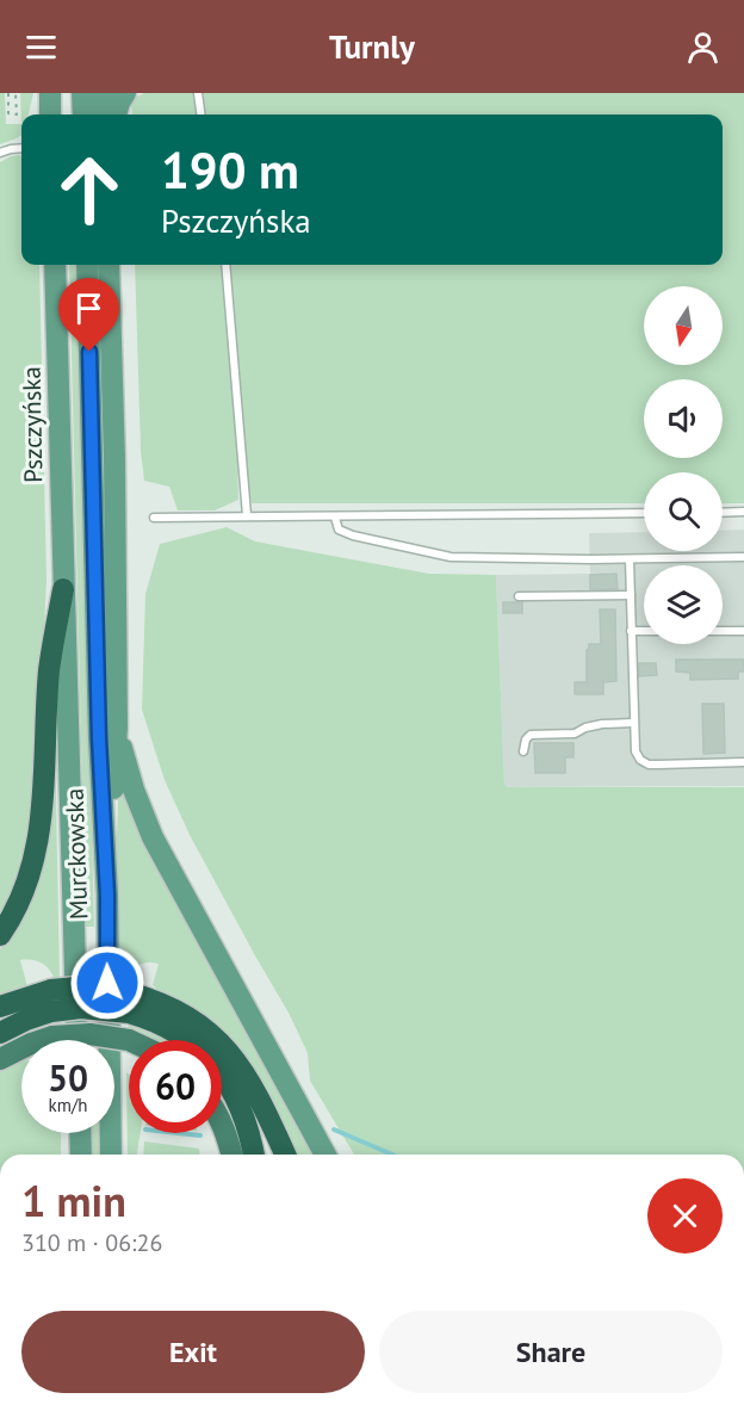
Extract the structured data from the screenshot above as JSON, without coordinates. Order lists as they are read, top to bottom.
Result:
{
  "streets": {
    "main road": ["Pszczyńska", "Murckowska"]
  },
  "crossings": [
    ["Pszczyńska", "Murckowska"]
  ],
  "north": "bottom",
  "page": {
    "header": "Turnly",
    "turn": ["190 m", "Pszczyńska"],
    "speed": "50 km/h",
    "limit": "60",
    "heading": ["1 min", "310 m · 06:26"],
    "buttons": ["Exit", "Share"]
  }
}
